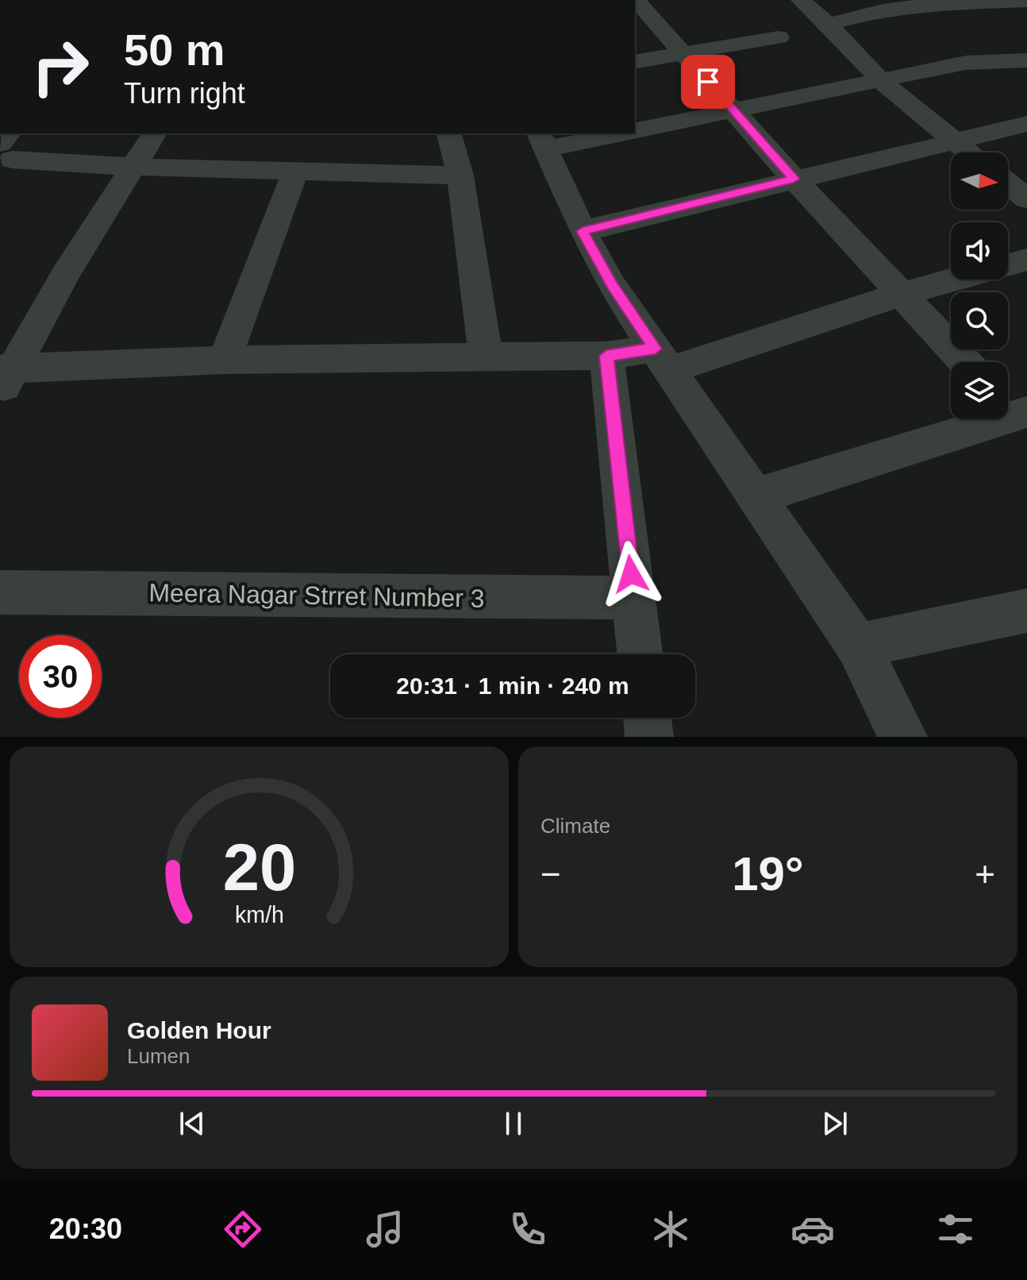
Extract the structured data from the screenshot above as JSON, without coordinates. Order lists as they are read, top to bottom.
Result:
{
  "streets": {
    "street": ["Meera Nagar Strret Number 3"]
  },
  "north": "right",
  "page": {
    "turn": ["50 m", "Turn right"],
    "limit": "30",
    "trip": "20:31 · 1 min · 240 m",
    "tile": "Climate",
    "heat": ["−", "19°", "+"],
    "song": ["Golden Hour", "Lumen"],
    "tabs": "20:30",
    "gauge": ["20", "km/h"]
  }
}
